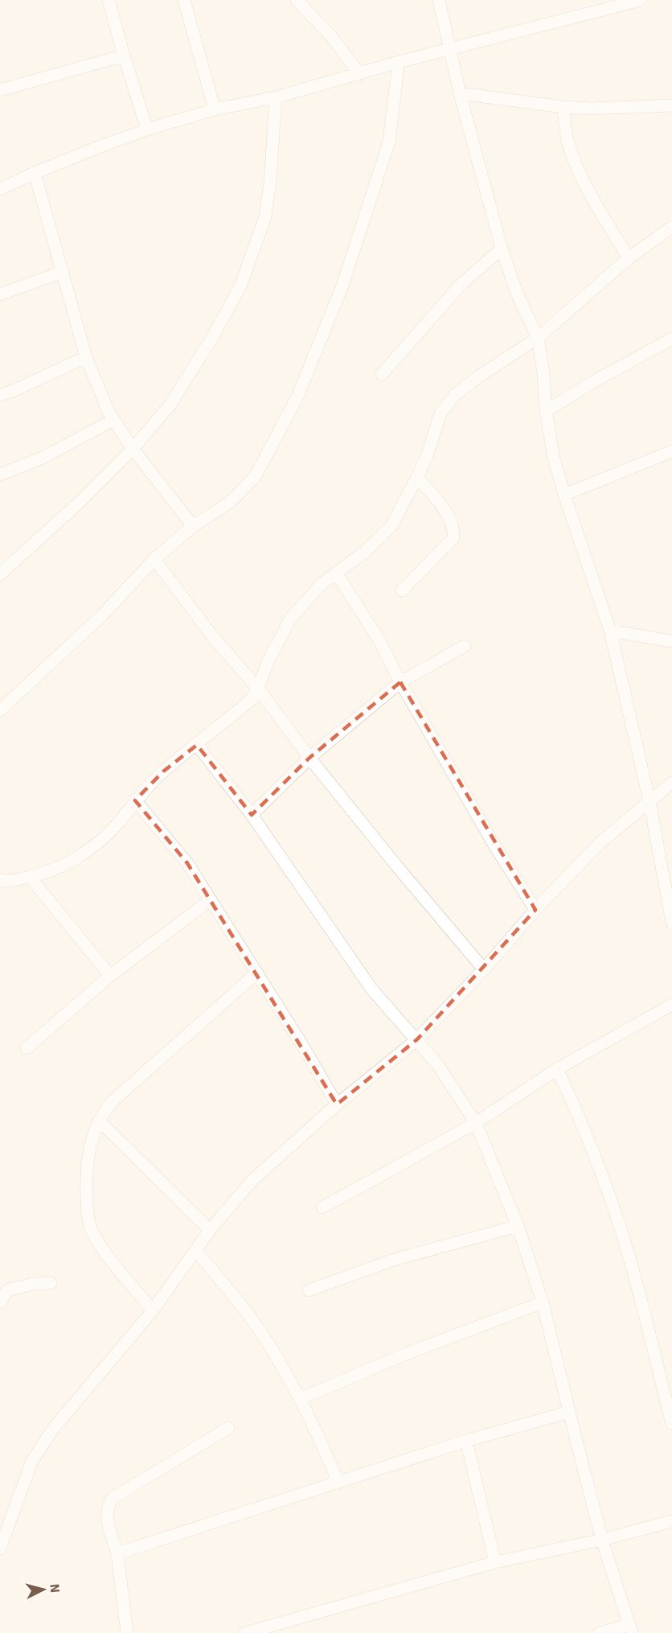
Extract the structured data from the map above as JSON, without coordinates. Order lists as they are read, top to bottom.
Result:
{
  "north": "right"
}
